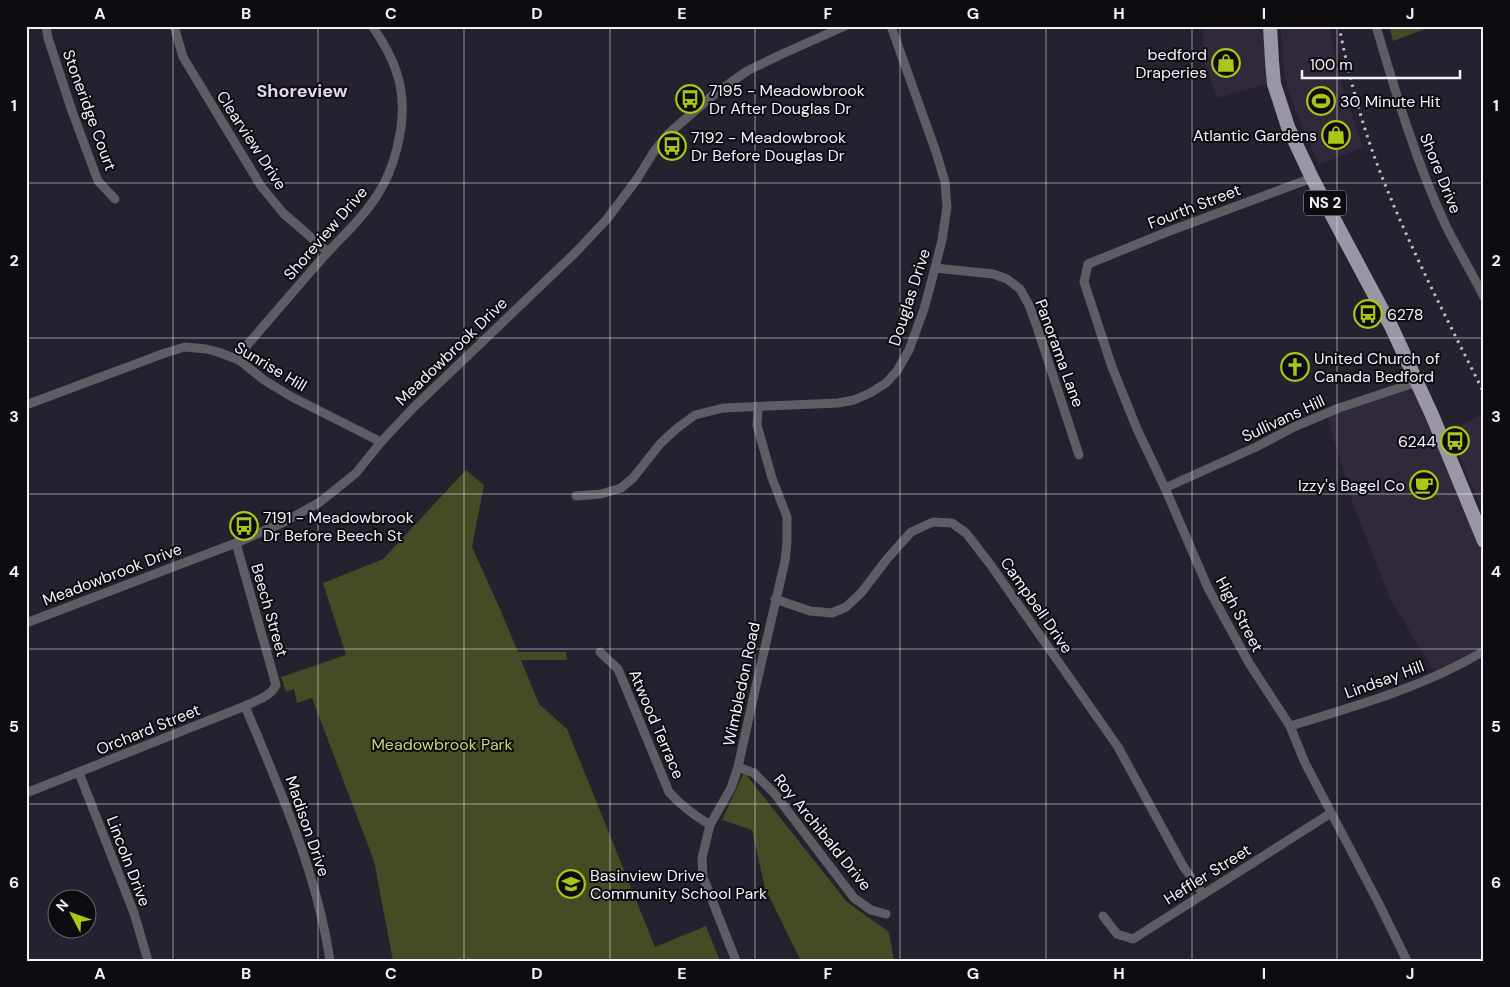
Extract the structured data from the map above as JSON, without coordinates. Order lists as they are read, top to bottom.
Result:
{
  "streets": {
    "main road": ["NS 2"],
    "street": [
      "Stoneridge Court",
      "Clearview Drive",
      "Shore Drive",
      "Fourth Street",
      "Shoreview Drive",
      "Douglas Drive",
      "Meadowbrook Drive",
      "Panorama Lane",
      "Sunrise Hill",
      "Sullivans Hill",
      "Campbell Drive",
      "Beech Street",
      "High Street",
      "Lindsay Hill",
      "Wimbledon Road",
      "Atwood Terrace",
      "Orchard Street",
      "Madison Drive",
      "Roy Archibald Drive",
      "Lincoln Drive",
      "Heffler Street"
    ]
  },
  "crossings": [
    ["Clearview Drive", "Shoreview Drive"],
    ["NS 2", "Fourth Street"],
    ["NS 2", "Sullivans Hill"],
    ["Fourth Street", "High Street"],
    ["Shoreview Drive", "Sunrise Hill"],
    ["Douglas Drive", "Panorama Lane"],
    ["Douglas Drive", "Wimbledon Road"],
    ["Meadowbrook Drive", "Sunrise Hill"],
    ["Meadowbrook Drive", "Beech Street"],
    ["Sullivans Hill", "High Street"],
    ["Campbell Drive", "Wimbledon Road"],
    ["Campbell Drive", "Heffler Street"],
    ["Beech Street", "Orchard Street"],
    ["High Street", "Lindsay Hill"],
    ["High Street", "Heffler Street"],
    ["Wimbledon Road", "Atwood Terrace"],
    ["Wimbledon Road", "Roy Archibald Drive"],
    ["Orchard Street", "Madison Drive"],
    ["Orchard Street", "Lincoln Drive"]
  ],
  "districts": ["Shoreview"],
  "parks": ["Meadowbrook Park"],
  "places": {
    "shop": ["bedford Draperies", "Atlantic Gardens"],
    "bus stop": [
      "7195 - Meadowbrook Dr After Douglas Dr",
      "7192 - Meadowbrook Dr Before Douglas Dr",
      "6278",
      "6244",
      "7191 - Meadowbrook Dr Before Beech St"
    ],
    "sports": ["30 Minute Hit"],
    "church": ["United Church of Canada Bedford"],
    "cafe": ["Izzy's Bagel Co"],
    "school or university": ["Basinview Drive Community School Park"]
  },
  "scale_bar": "100 m",
  "north": "top left",
  "grid": {
    "columns": [
      "A",
      "B",
      "C",
      "D",
      "E",
      "F",
      "G",
      "H",
      "I",
      "J"
    ],
    "rows": [
      "1",
      "2",
      "3",
      "4",
      "5",
      "6"
    ]
  }
}
